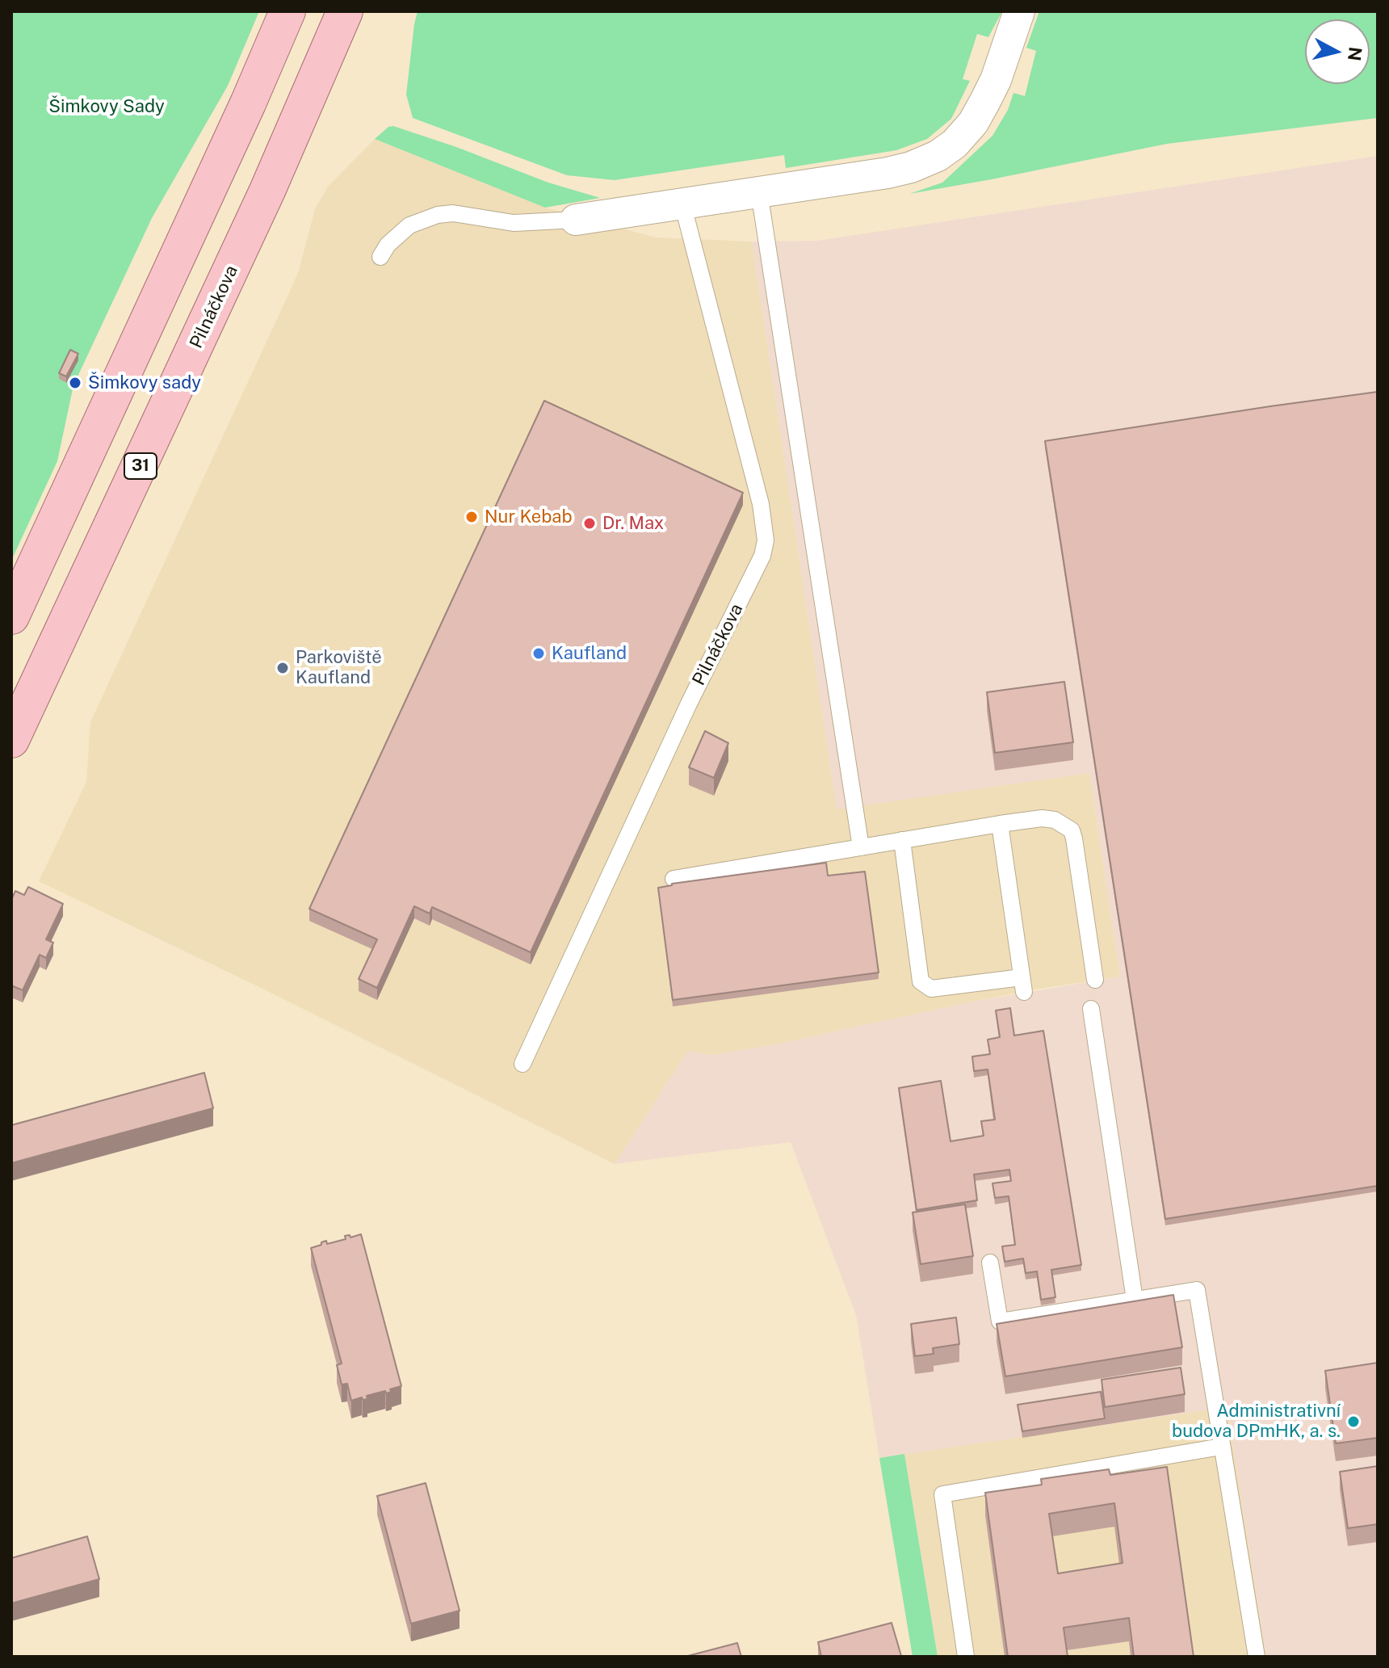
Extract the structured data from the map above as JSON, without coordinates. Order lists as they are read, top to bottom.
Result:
{
  "streets": {
    "main road": ["Pilnáčkova", "31"]
  },
  "parks": ["Šimkovy Sady"],
  "places": [
    "Šimkovy sady",
    "Nur Kebab",
    "Dr. Max",
    "Kaufland",
    "Parkoviště Kaufland",
    "Administrativní budova DPmHK, a. s."
  ],
  "north": "right"
}
